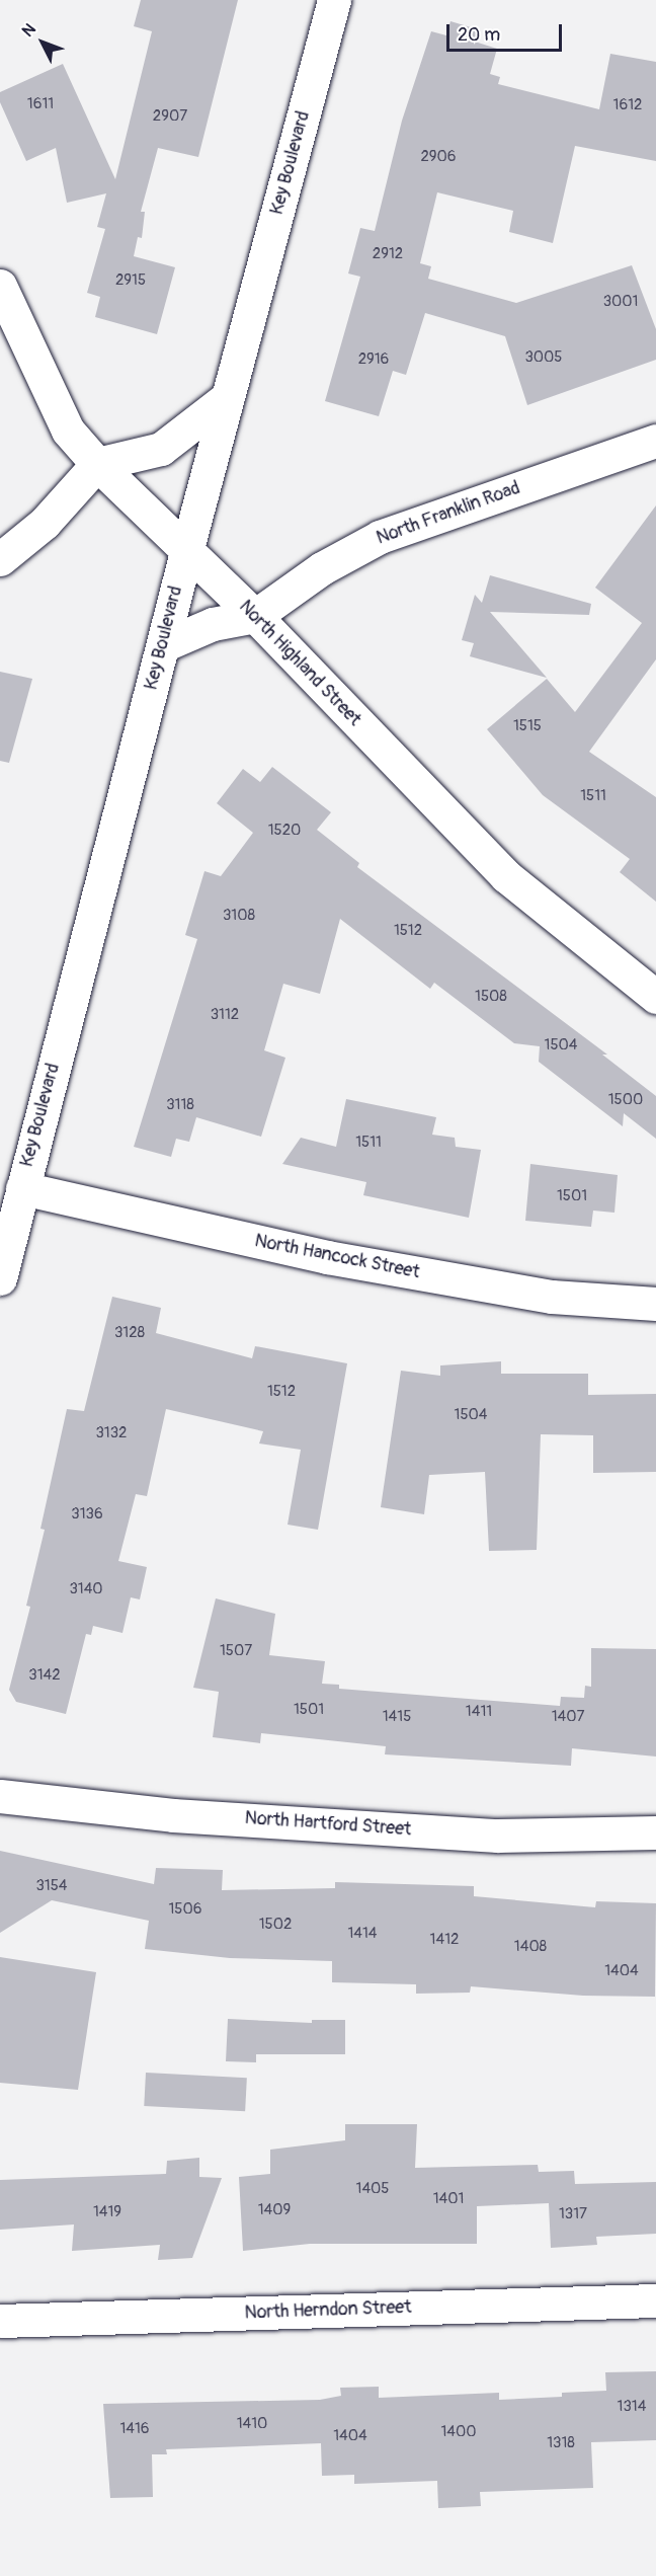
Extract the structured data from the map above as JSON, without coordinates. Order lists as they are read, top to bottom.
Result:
{
  "streets": {
    "street": [
      "Key Boulevard",
      "North Franklin Road",
      "North Highland Street",
      "North Hancock Street",
      "North Hartford Street",
      "North Herndon Street"
    ]
  },
  "crossings": [
    ["Key Boulevard", "North Highland Street"],
    ["Key Boulevard", "North Hancock Street"],
    ["North Franklin Road", "North Highland Street"]
  ],
  "house_numbers": [
    "1611",
    "1612",
    "2907",
    "2906",
    "2912",
    "2915",
    "3001",
    "3005",
    "2916",
    "1515",
    "1511",
    "1520",
    "3108",
    "1512",
    "1508",
    "3112",
    "1504",
    "1500",
    "3118",
    "1511",
    "1501",
    "3128",
    "1512",
    "1504",
    "3132",
    "3136",
    "3140",
    "1507",
    "3142",
    "1501",
    "1411",
    "1415",
    "1407",
    "3154",
    "1506",
    "1502",
    "1414",
    "1412",
    "1408",
    "1404",
    "1405",
    "1401",
    "1409",
    "1419",
    "1317",
    "1314",
    "1410",
    "1416",
    "1400",
    "1404",
    "1318"
  ],
  "scale_bar": "20 m",
  "north": "top left"
}
